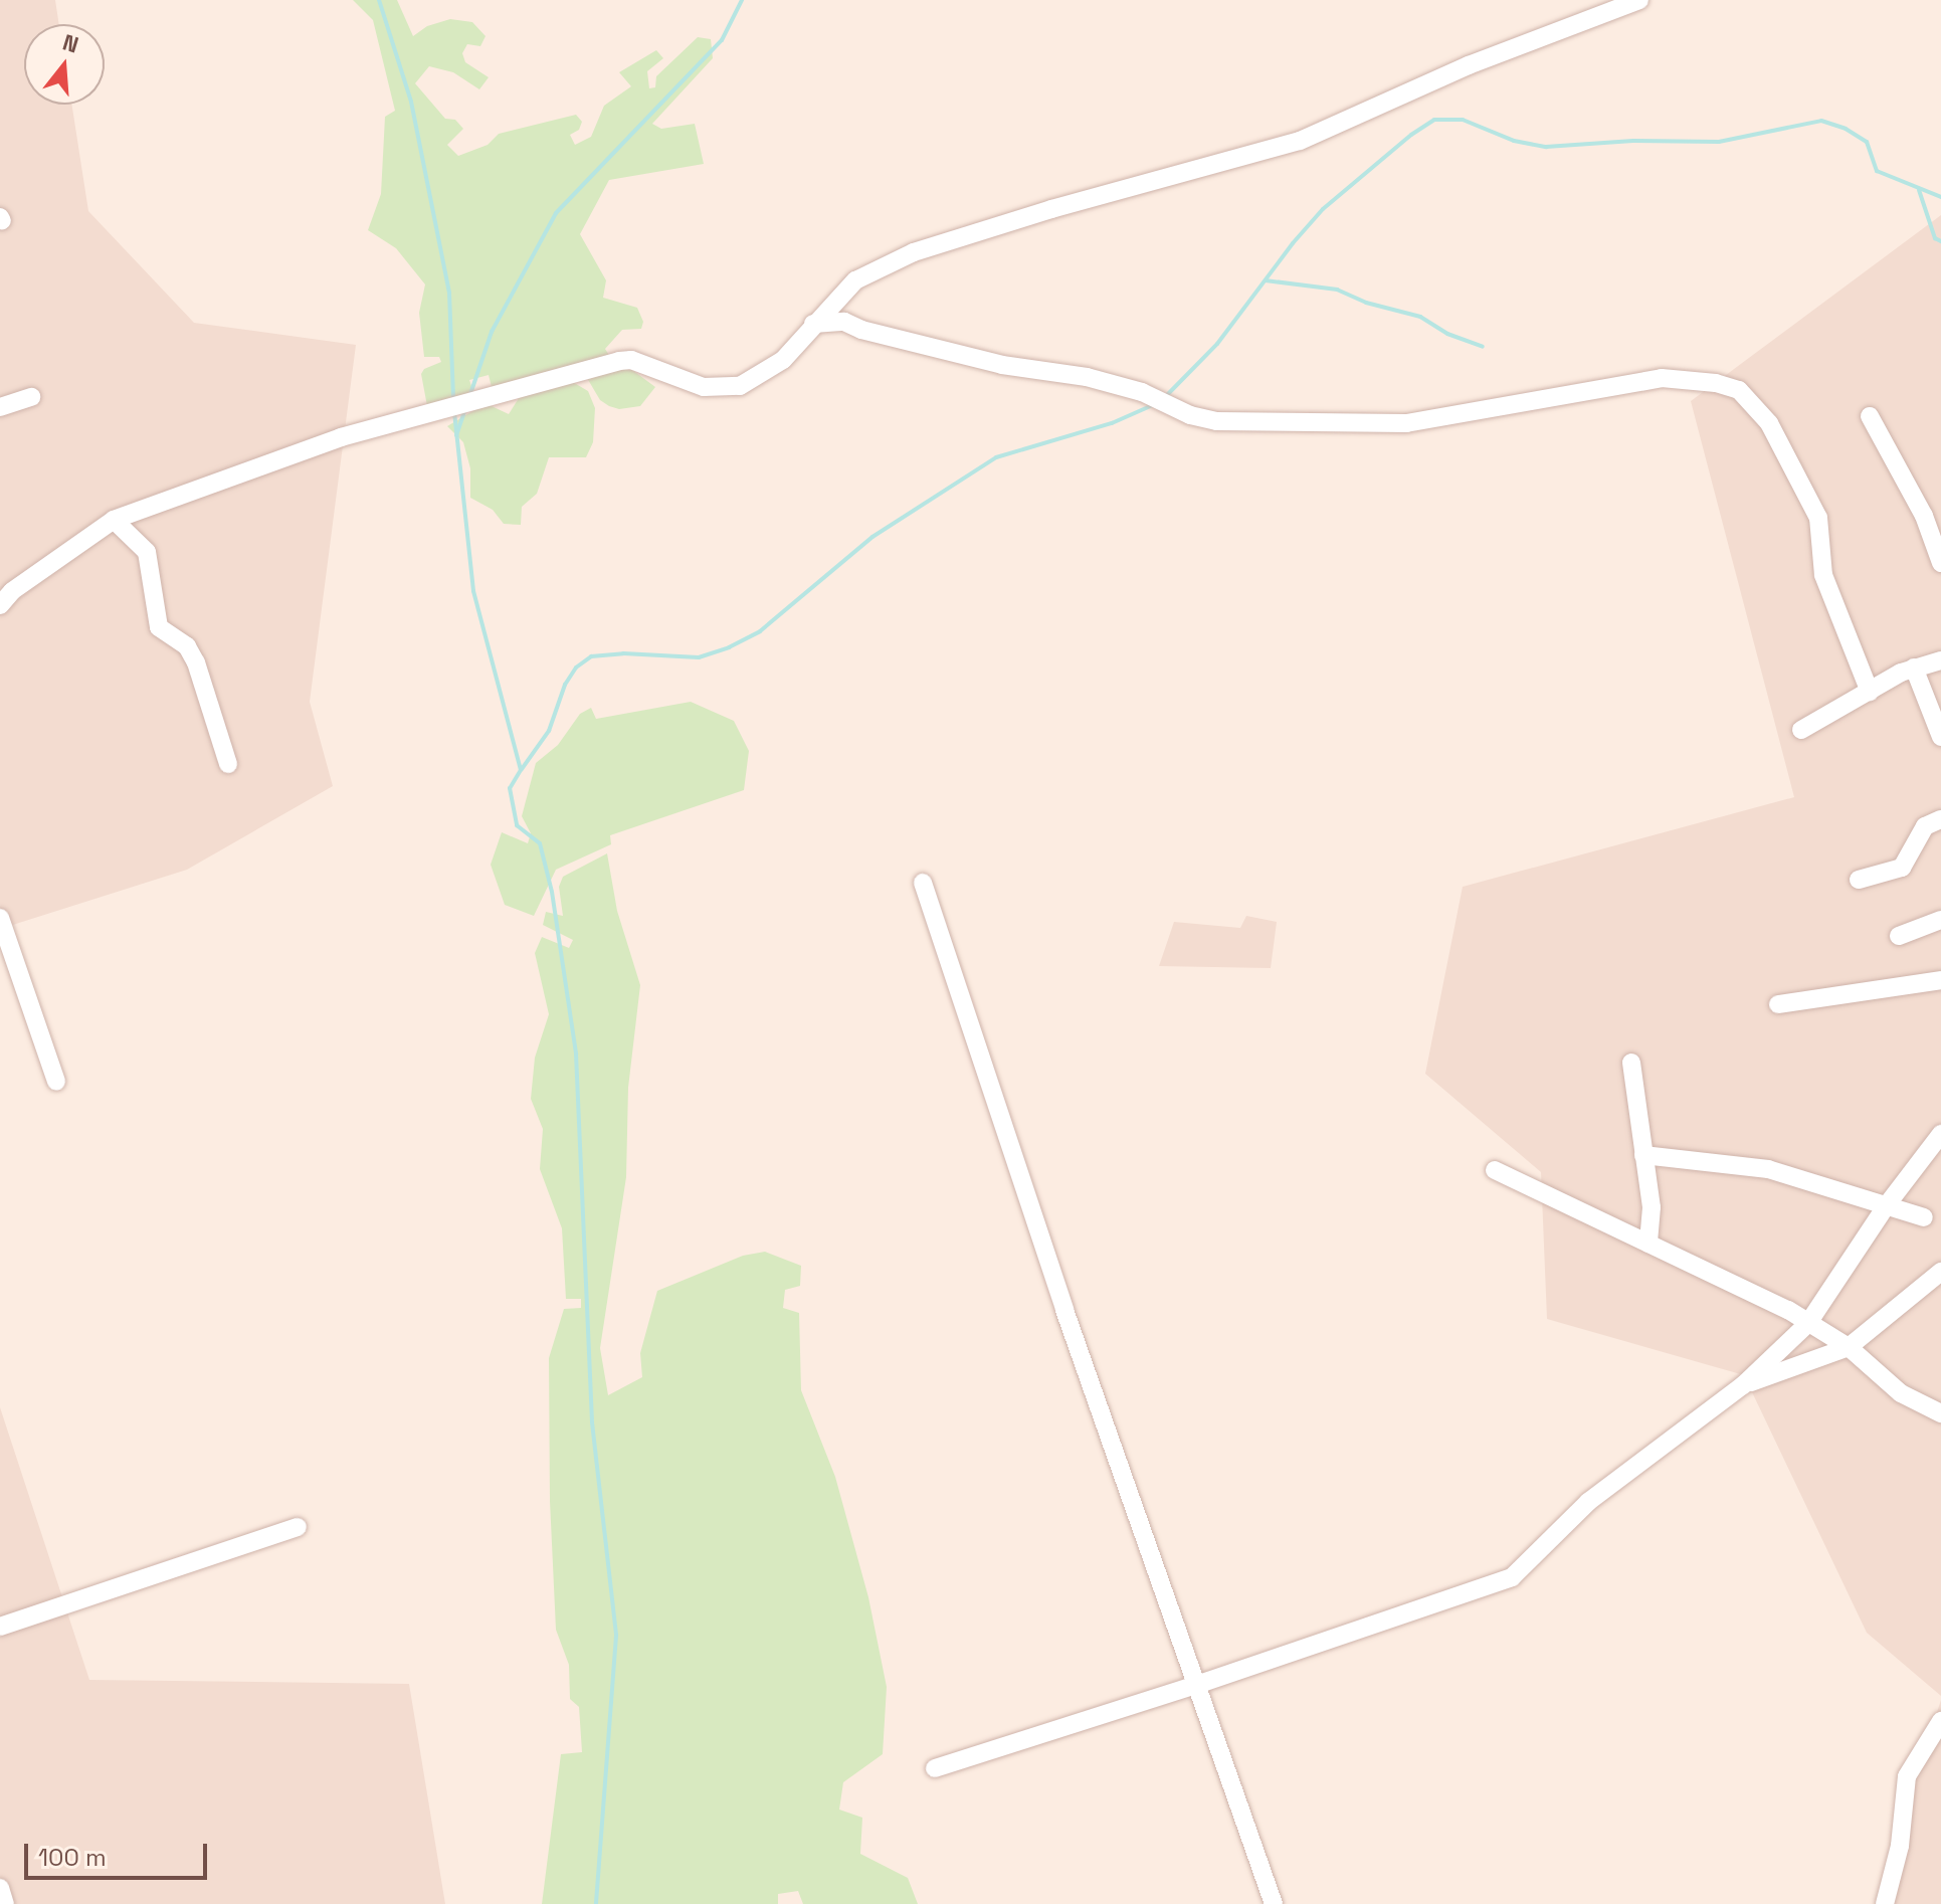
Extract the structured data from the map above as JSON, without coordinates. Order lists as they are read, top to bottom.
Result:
{
  "scale_bar": "100 m",
  "north": "top"
}
